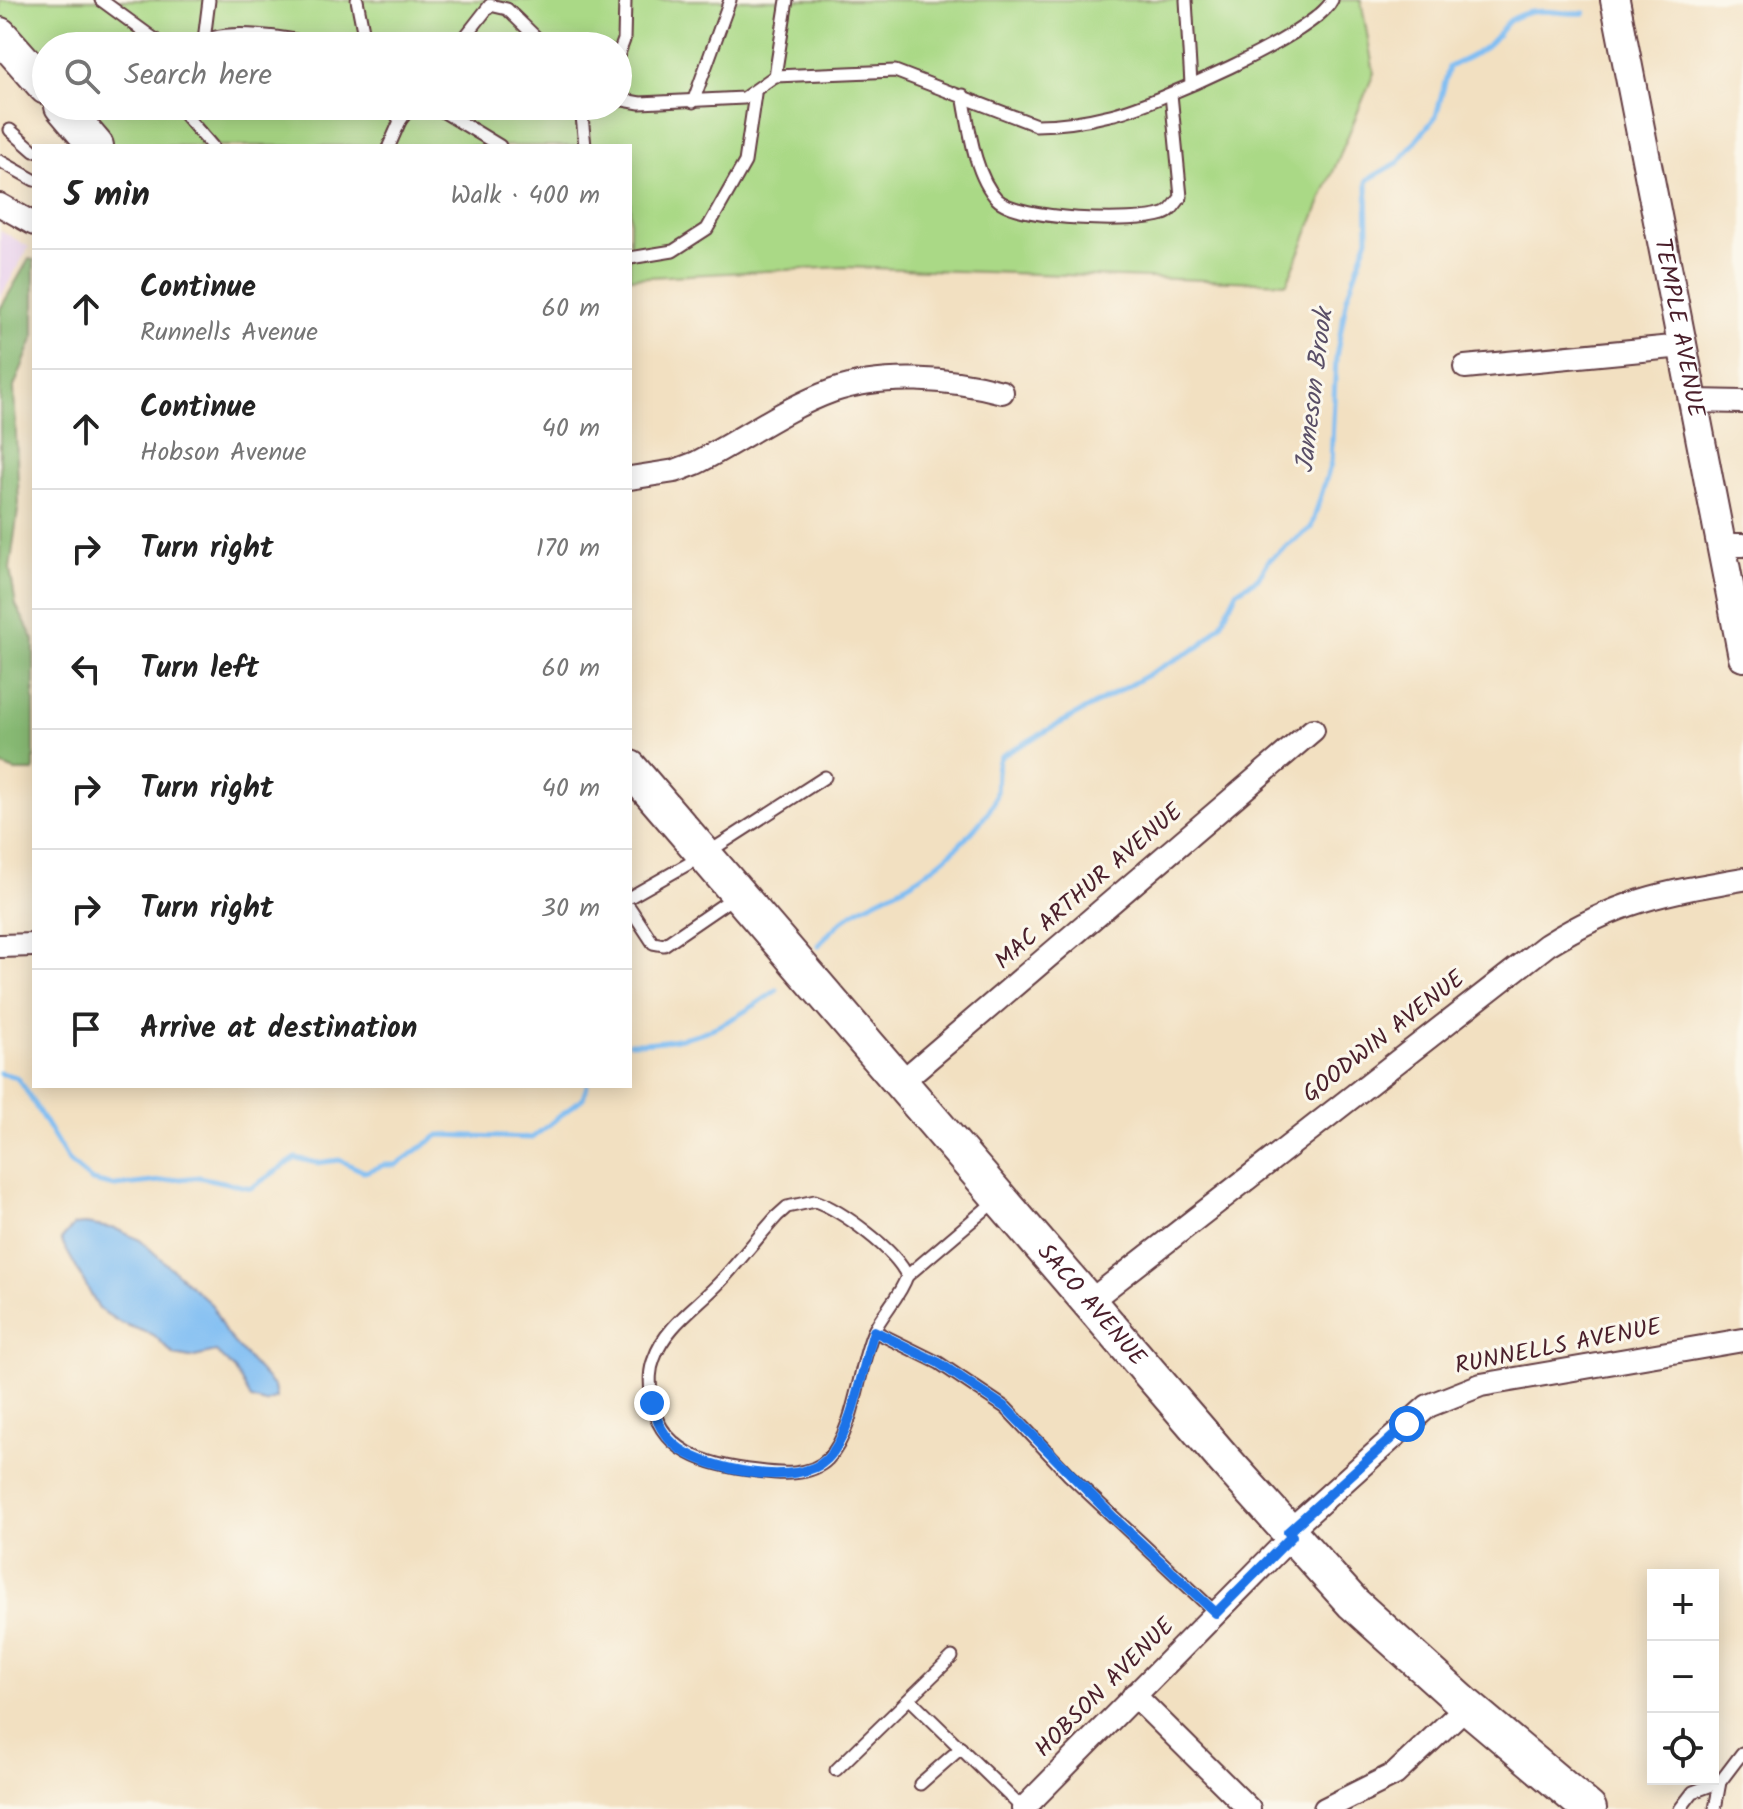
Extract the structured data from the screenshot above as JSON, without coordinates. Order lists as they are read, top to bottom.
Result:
{
  "streets": {
    "main road": ["SACO AVENUE"],
    "street": [
      "TEMPLE AVENUE",
      "MAC ARTHUR AVENUE",
      "GOODWIN AVENUE",
      "RUNNELLS AVENUE",
      "HOBSON AVENUE"
    ]
  },
  "crossings": [
    ["MAC ARTHUR AVENUE", "SACO AVENUE"],
    ["GOODWIN AVENUE", "SACO AVENUE"],
    ["SACO AVENUE", "RUNNELLS AVENUE"],
    ["SACO AVENUE", "HOBSON AVENUE"],
    ["RUNNELLS AVENUE", "HOBSON AVENUE"]
  ],
  "water": ["Jameson Brook"],
  "page": {
    "search": "Search here",
    "heading": ["5 min", "Walk · 400 m"],
    "list": [
      ["Continue", "Runnells Avenue", "60 m"],
      ["Continue", "Hobson Avenue", "40 m"],
      ["Turn right", "170 m"],
      ["Turn left", "60 m"],
      ["Turn right", "40 m"],
      ["Turn right", "30 m"],
      "Arrive at destination"
    ],
    "map_buttons": ["+", "−"]
  }
}
